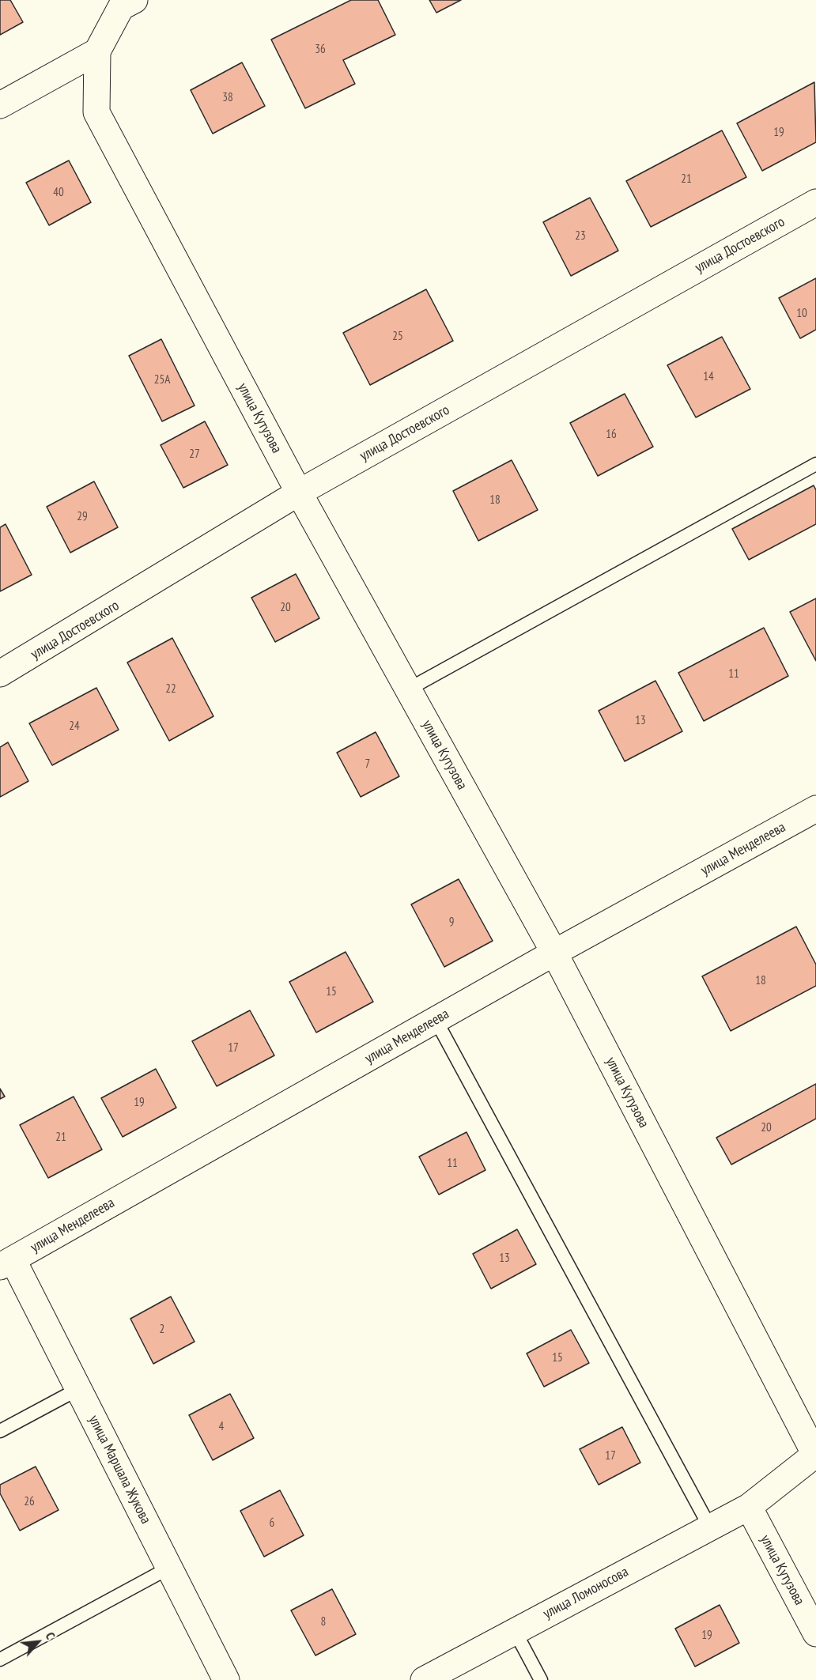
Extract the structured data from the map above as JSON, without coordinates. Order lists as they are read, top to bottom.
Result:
{
  "streets": {
    "street": [
      "улица Достоевского",
      "улица Кутузова",
      "улица Менделеева",
      "улица Маршала Жукова",
      "улица Ломоносова"
    ]
  },
  "crossings": [
    ["улица Достоевского", "улица Кутузова"],
    ["улица Кутузова", "улица Менделеева"],
    ["улица Кутузова", "улица Ломоносова"],
    ["улица Менделеева", "улица Маршала Жукова"]
  ],
  "house_numbers": [
    "36",
    "38",
    "19",
    "21",
    "40",
    "23",
    "10",
    "25",
    "14",
    "25А",
    "16",
    "27",
    "18",
    "29",
    "20",
    "11",
    "22",
    "13",
    "24",
    "7",
    "9",
    "18",
    "15",
    "17",
    "19",
    "20",
    "21",
    "11",
    "13",
    "2",
    "15",
    "4",
    "17",
    "26",
    "6",
    "8",
    "19"
  ],
  "north": "top right"
}
